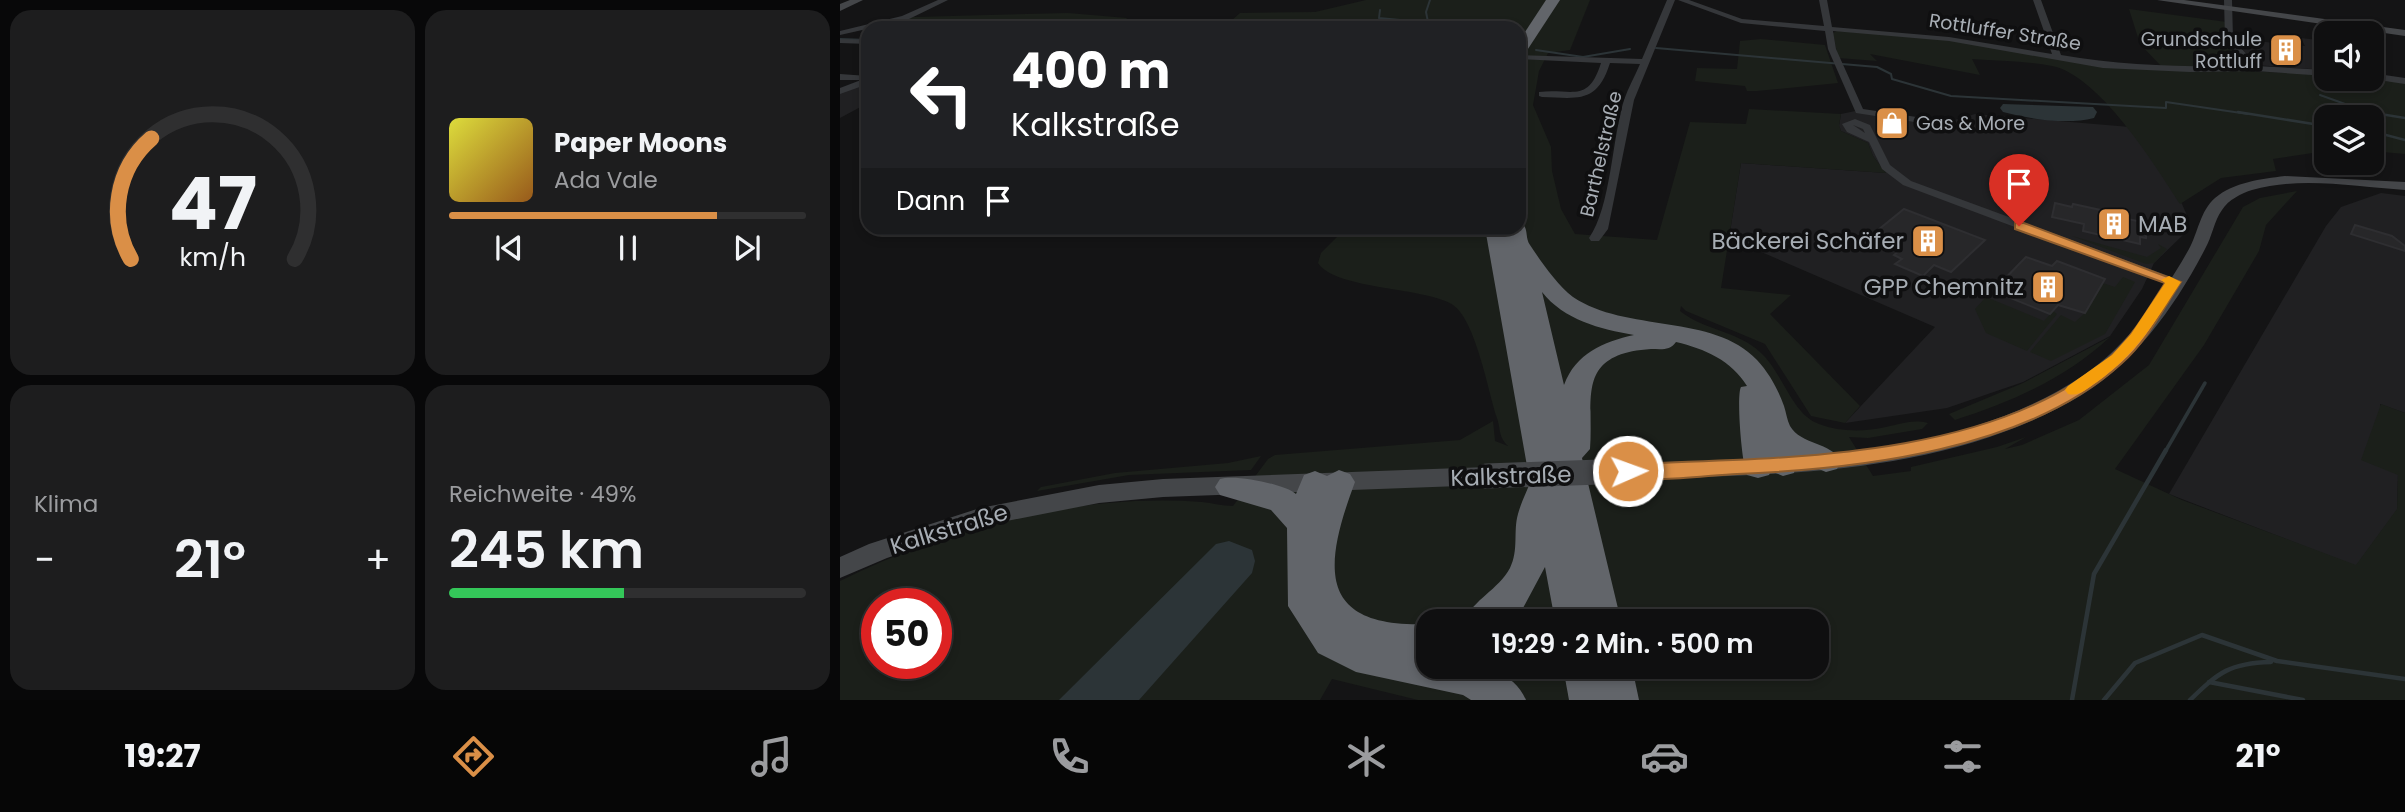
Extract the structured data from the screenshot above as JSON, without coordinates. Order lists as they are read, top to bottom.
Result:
{
  "streets": {
    "main road": ["Kalkstraße"],
    "street": ["Rottluffer Straße", "Barthelstraße"]
  },
  "places": {
    "building": [
      "Grundschule Rottluff",
      "MAB",
      "Bäckerei Schäfer",
      "GPP Chemnitz"
    ],
    "shop": ["Gas & More"]
  },
  "page": {
    "turn": ["400 m", "Kalkstraße"],
    "song": ["Paper Moons", "Ada Vale"],
    "then": "Dann",
    "tile": [
      "Klima",
      ["Reichweite · 49%", "245 km"]
    ],
    "heat": ["−", "21°", "+"],
    "limit": "50",
    "trip": "19:29 · 2 Min. · 500 m",
    "tabs": ["19:27", "21°"],
    "gauge": ["47", "km/h"]
  }
}
